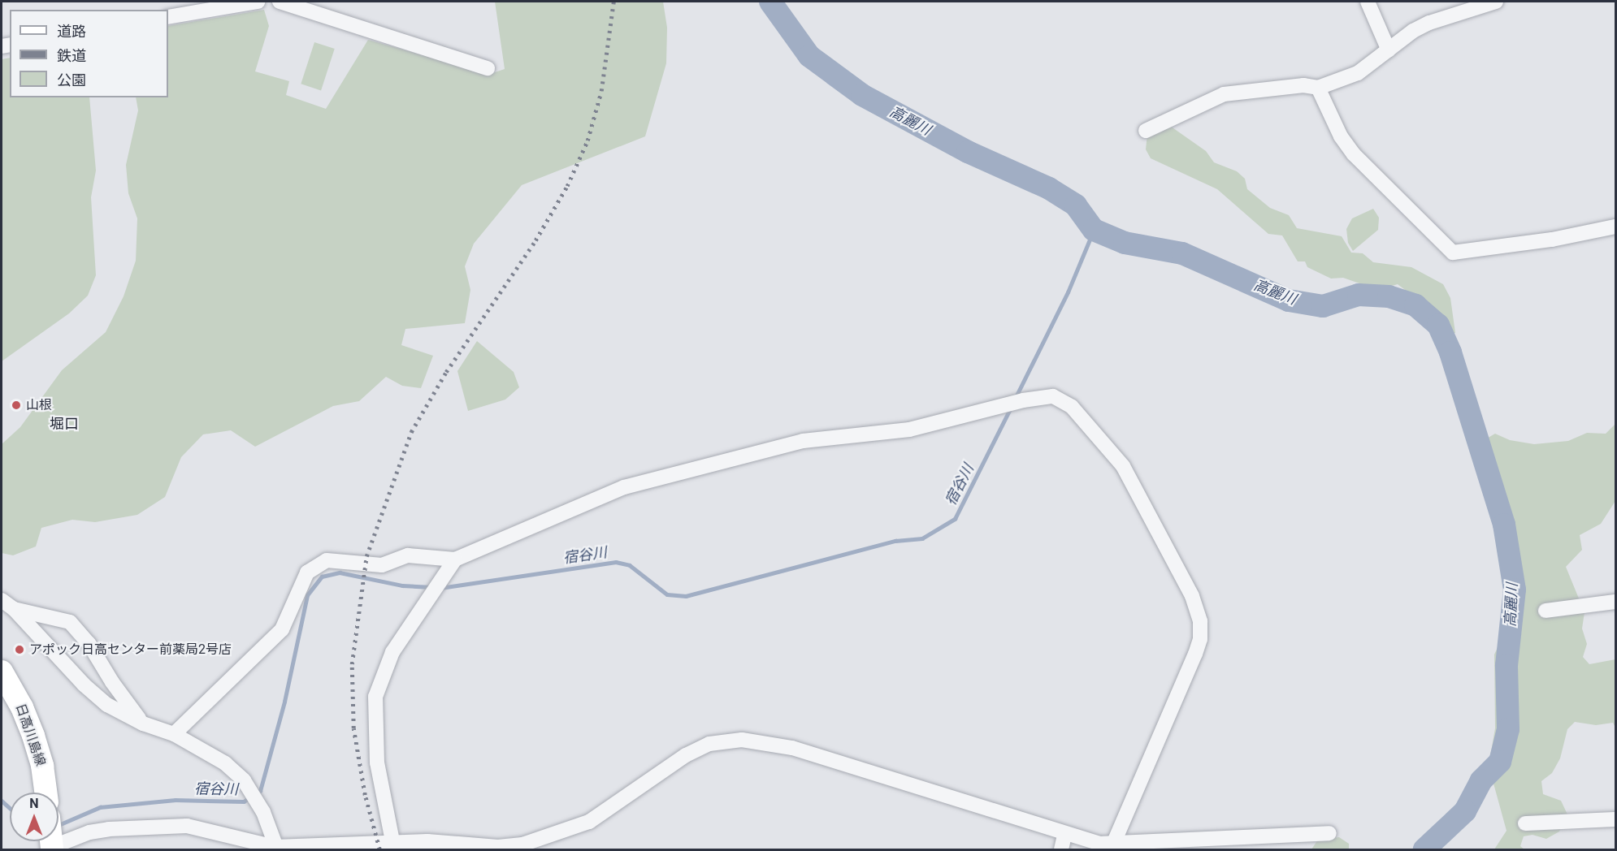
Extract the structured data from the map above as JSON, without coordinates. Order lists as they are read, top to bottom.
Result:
{
  "streets": {
    "main road": ["日高川島線"]
  },
  "districts": ["堀口"],
  "water": ["高麗川", "宿谷川"],
  "places": ["山根", "アポック日高センター前薬局2号店"],
  "legend": ["道路", "鉄道", "公園"],
  "north": "top"
}
